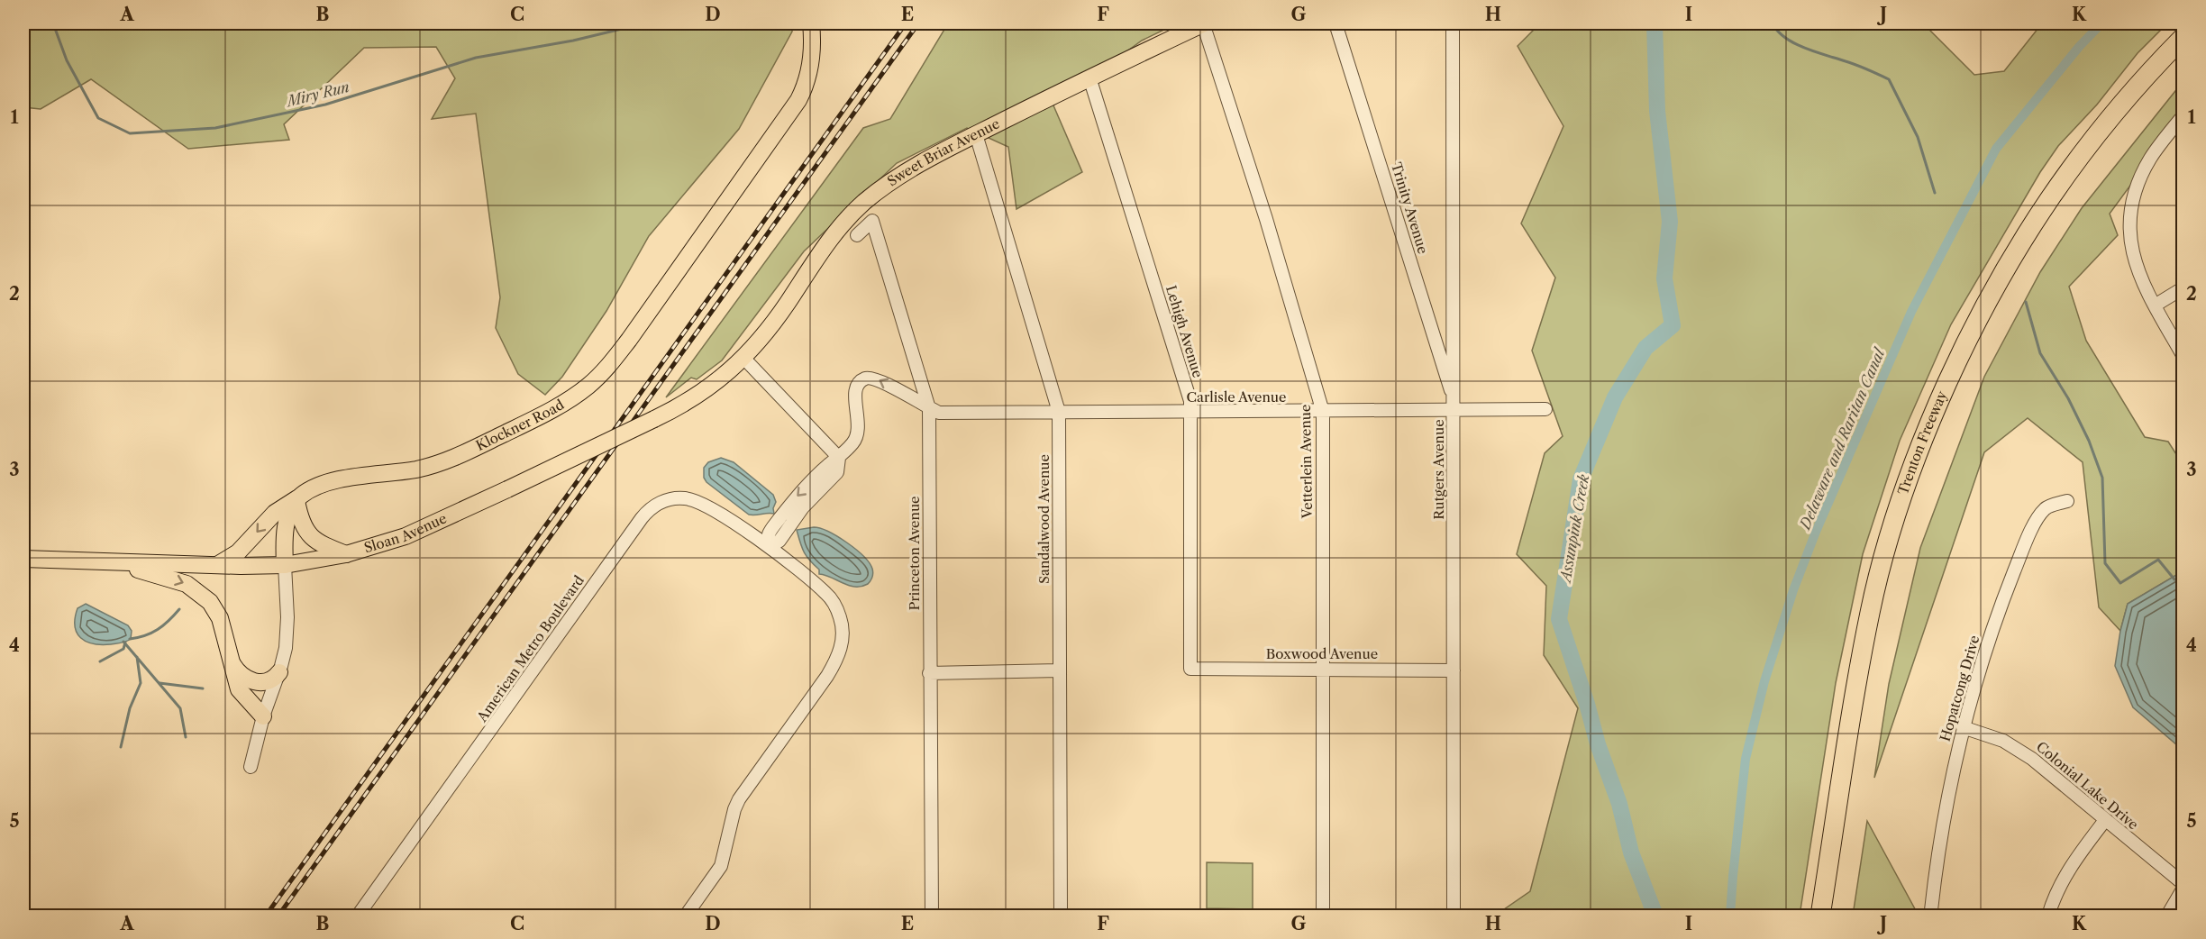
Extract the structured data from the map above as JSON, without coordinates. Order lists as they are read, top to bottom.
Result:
{
  "streets": {
    "highway": ["Trenton Freeway"],
    "main road": ["Sweet Briar Avenue", "Klockner Road", "Sloan Avenue"],
    "street": [
      "Trinity Avenue",
      "Lehigh Avenue",
      "Carlisle Avenue",
      "Vetterlein Avenue",
      "Rutgers Avenue",
      "Sandalwood Avenue",
      "Princeton Avenue",
      "American Metro Boulevard",
      "Boxwood Avenue",
      "Hopatcong Drive",
      "Colonial Lake Drive"
    ]
  },
  "crossings": [
    ["Sweet Briar Avenue", "Lehigh Avenue"],
    ["Sweet Briar Avenue", "Vetterlein Avenue"],
    ["Sweet Briar Avenue", "Sandalwood Avenue"],
    ["Sweet Briar Avenue", "Sloan Avenue"],
    ["Trinity Avenue", "Carlisle Avenue"],
    ["Trinity Avenue", "Rutgers Avenue"],
    ["Lehigh Avenue", "Carlisle Avenue"],
    ["Lehigh Avenue", "Boxwood Avenue"],
    ["Carlisle Avenue", "Vetterlein Avenue"],
    ["Carlisle Avenue", "Rutgers Avenue"],
    ["Carlisle Avenue", "Sandalwood Avenue"],
    ["Carlisle Avenue", "Princeton Avenue"],
    ["Klockner Road", "Sloan Avenue"],
    ["Vetterlein Avenue", "Boxwood Avenue"],
    ["Rutgers Avenue", "Boxwood Avenue"],
    ["Hopatcong Drive", "Colonial Lake Drive"]
  ],
  "water": ["Miry Run", "Delaware and Raritan Canal", "Assunpink Creek"],
  "grid": {
    "columns": [
      "A",
      "B",
      "C",
      "D",
      "E",
      "F",
      "G",
      "H",
      "I",
      "J",
      "K"
    ],
    "rows": [
      "1",
      "2",
      "3",
      "4",
      "5"
    ]
  }
}
